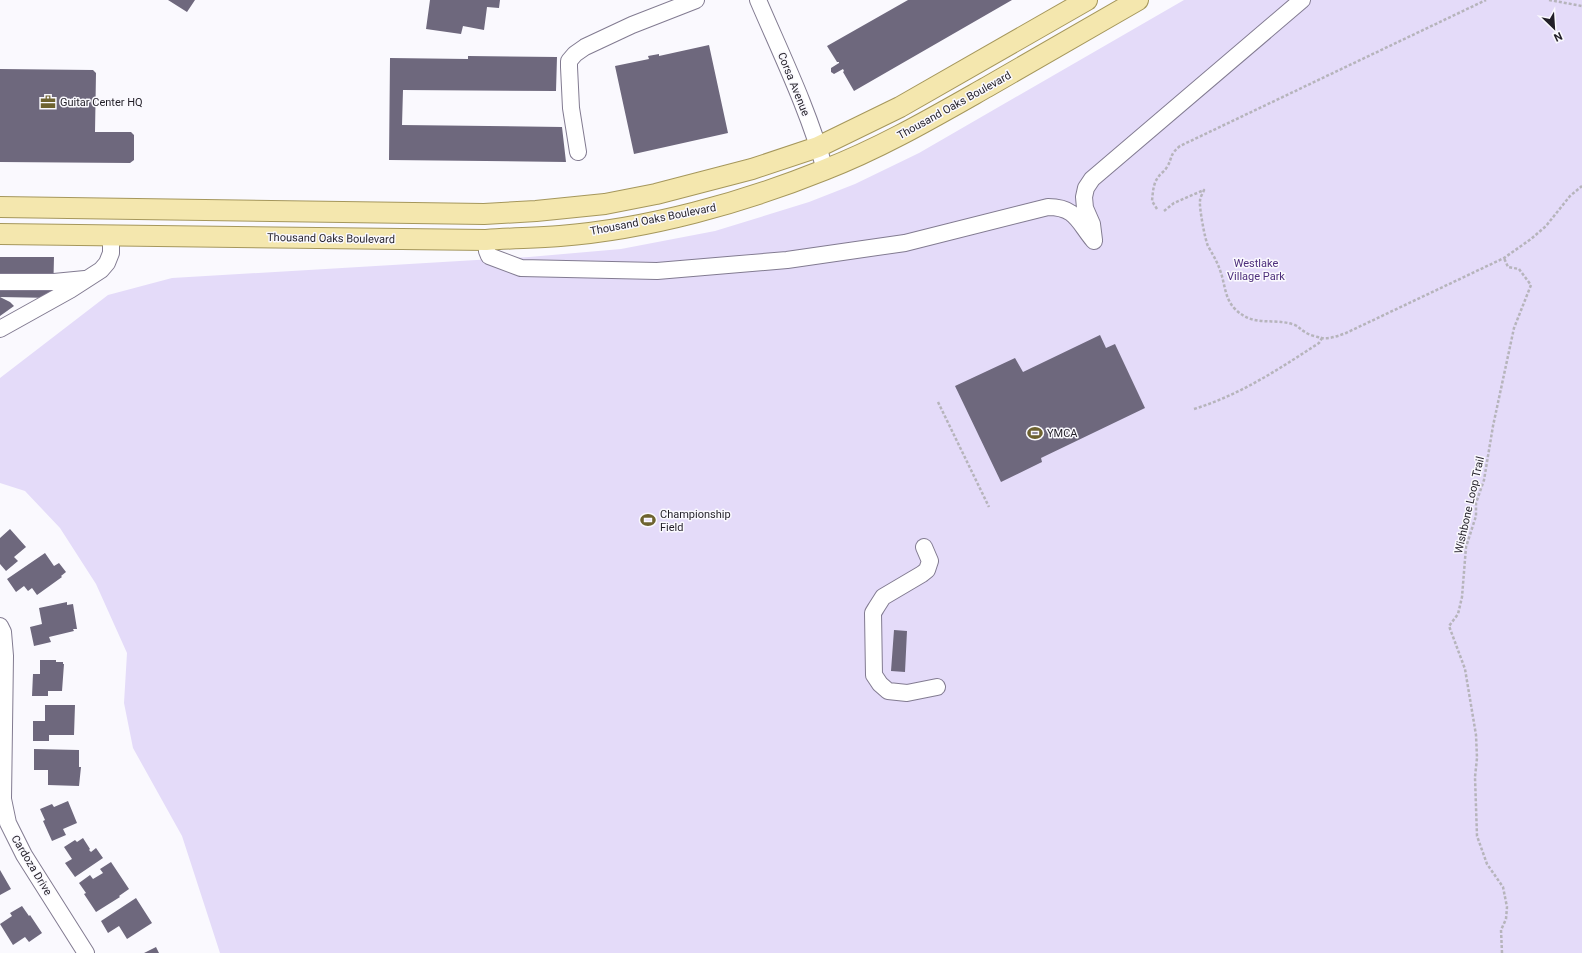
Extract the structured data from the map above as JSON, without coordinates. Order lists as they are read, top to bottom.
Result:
{
  "streets": {
    "main road": ["Thousand Oaks Boulevard"],
    "street": ["Corsa Avenue", "Cardoza Drive"],
    "path": ["Wishbone Loop Trail"]
  },
  "crossings": [
    ["Corsa Avenue", "Thousand Oaks Boulevard"]
  ],
  "parks": ["Westlake Village Park"],
  "places": {
    "office": ["Guitar Center HQ"],
    "sports": ["YMCA", "Championship Field"]
  },
  "north": "bottom right"
}
